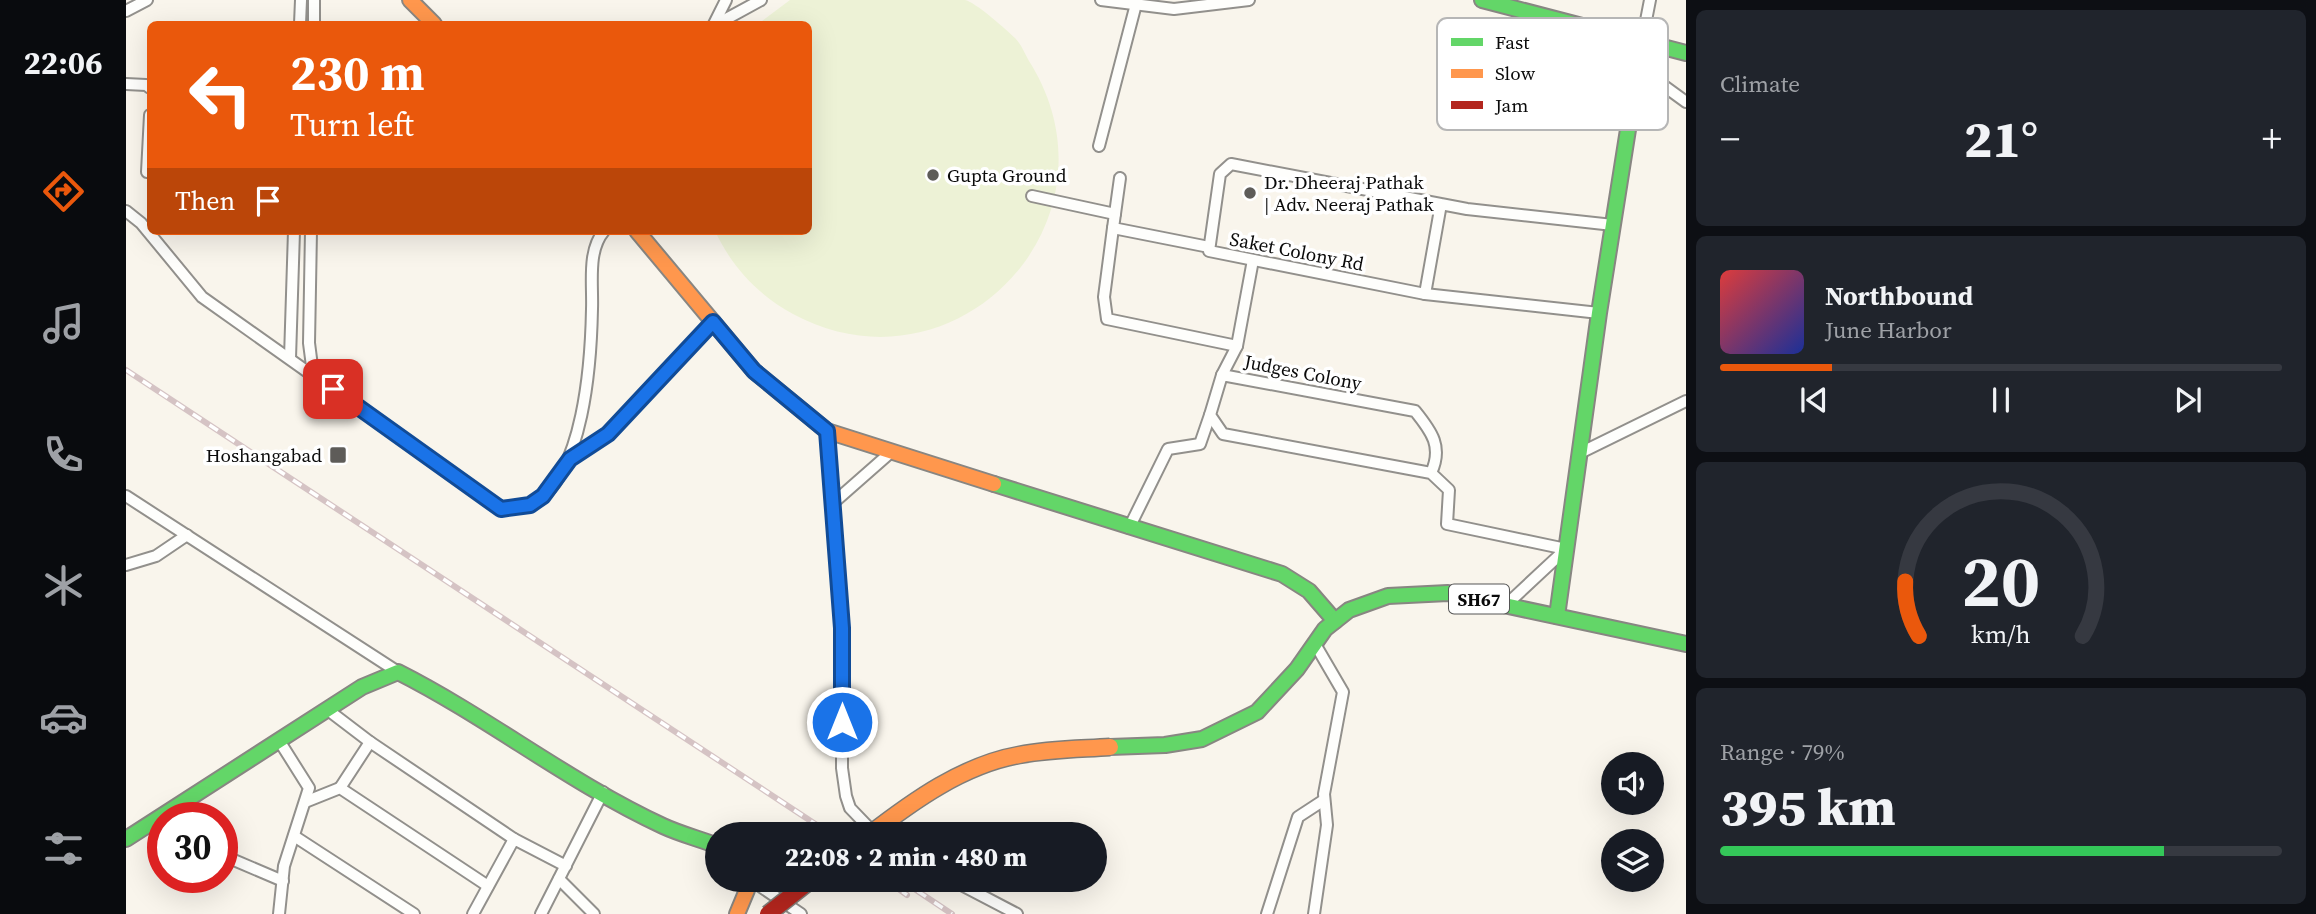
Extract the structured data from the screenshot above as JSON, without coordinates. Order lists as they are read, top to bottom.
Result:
{
  "streets": {
    "main road": ["SH67"],
    "street": ["Saket Colony Rd", "Judges Colony"]
  },
  "places": {
    "other": ["Gupta Ground", "Dr. Dheeraj Pathak | Adv. Neeraj Pathak"],
    "transit": ["Hoshangabad"]
  },
  "legend": ["Fast", "Slow", "Jam"],
  "page": {
    "tabs": "22:06",
    "tile": [
      "Climate",
      ["Range · 79%", "395 km"]
    ],
    "turn": ["230 m", "Turn left"],
    "heat": ["−", "21°", "+"],
    "then": "Then",
    "song": ["Northbound", "June Harbor"],
    "limit": "30",
    "trip": "22:08 · 2 min · 480 m",
    "gauge": ["20", "km/h"]
  }
}
